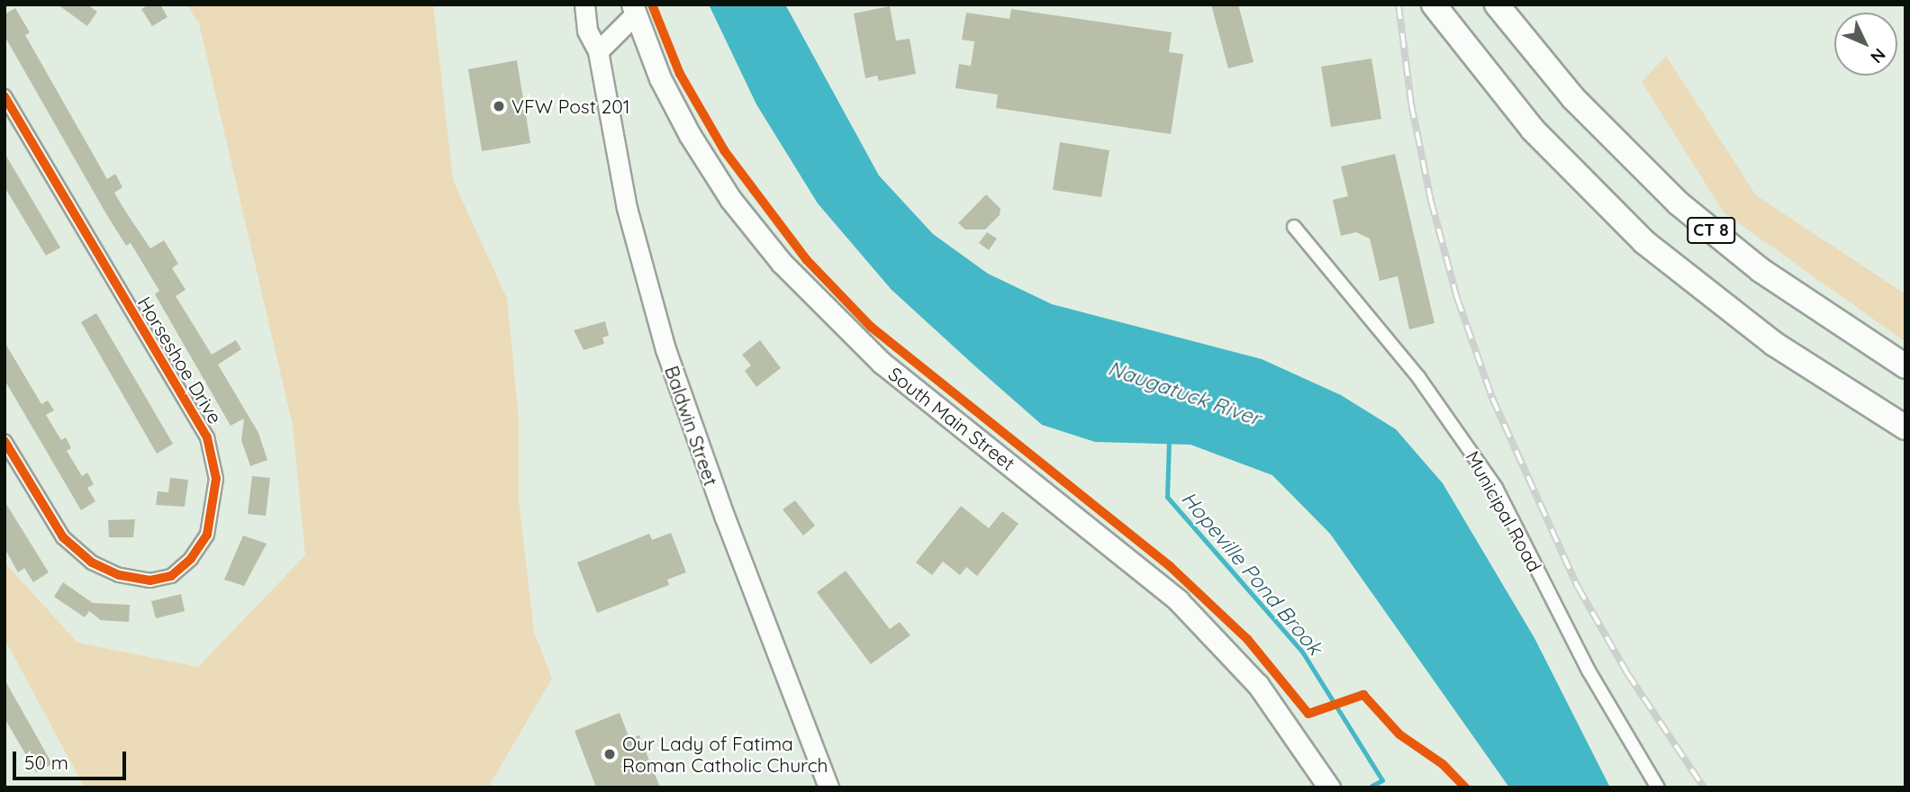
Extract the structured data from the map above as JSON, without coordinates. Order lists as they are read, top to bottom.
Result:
{
  "streets": {
    "highway": ["CT 8"],
    "main road": ["South Main Street", "Baldwin Street"],
    "street": ["Horseshoe Drive", "Municipal Road"]
  },
  "water": ["Naugatuck River", "Hopeville Pond Brook"],
  "places": ["VFW Post 201", "Our Lady of Fatima Roman Catholic Church"],
  "scale_bar": "50 m",
  "north": "bottom right"
}
